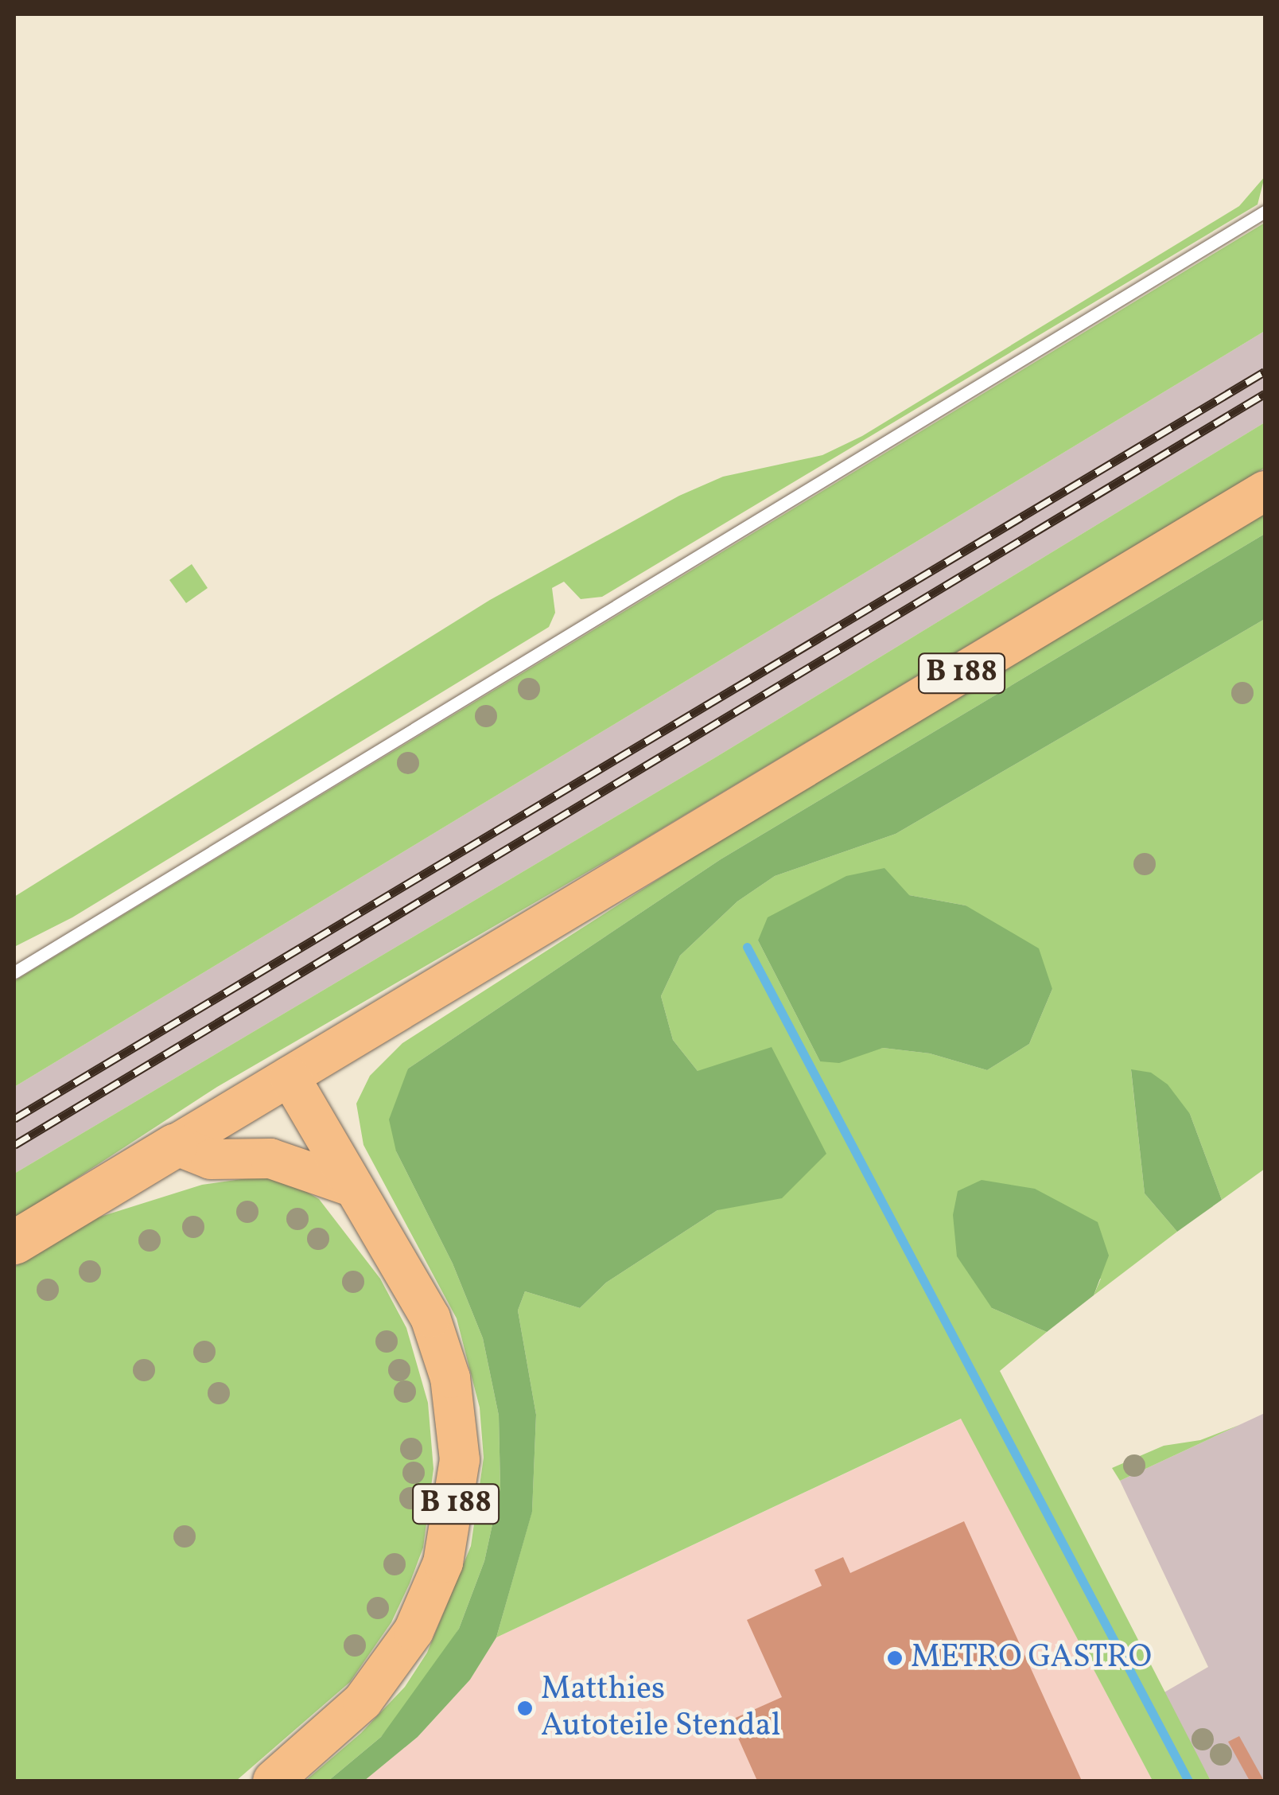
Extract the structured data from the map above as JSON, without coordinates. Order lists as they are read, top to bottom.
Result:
{
  "streets": {
    "highway": ["B 188"]
  },
  "places": ["METRO GASTRO", "Matthies Autoteile Stendal"]
}
